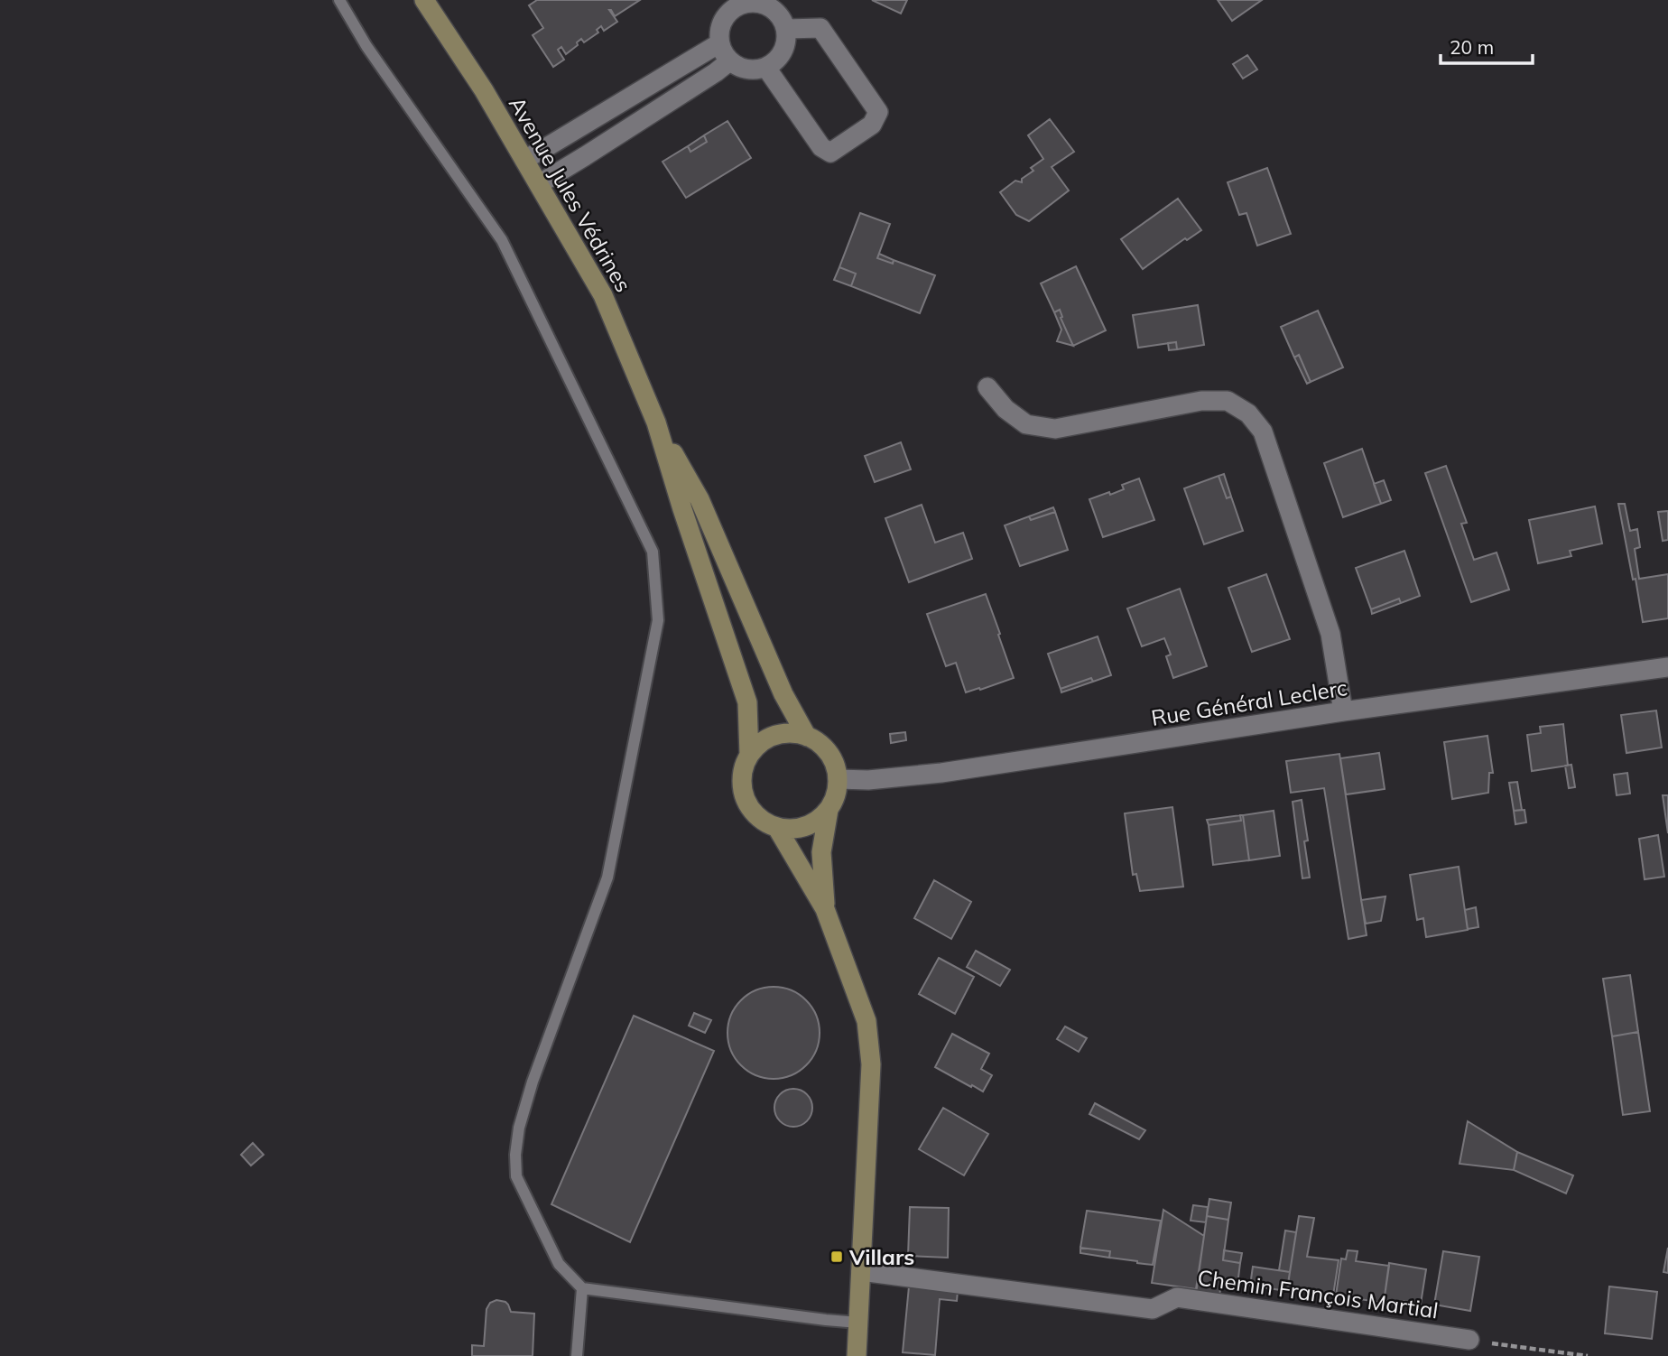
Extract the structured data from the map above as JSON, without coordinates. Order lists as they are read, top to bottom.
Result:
{
  "streets": {
    "main road": ["Avenue Jules Védrines"],
    "street": ["Rue Général Leclerc", "Chemin François Martial"]
  },
  "crossings": [
    ["Avenue Jules Védrines", "Rue Général Leclerc"]
  ],
  "places": {
    "transit": ["Villars"]
  },
  "scale_bar": "20 m"
}
